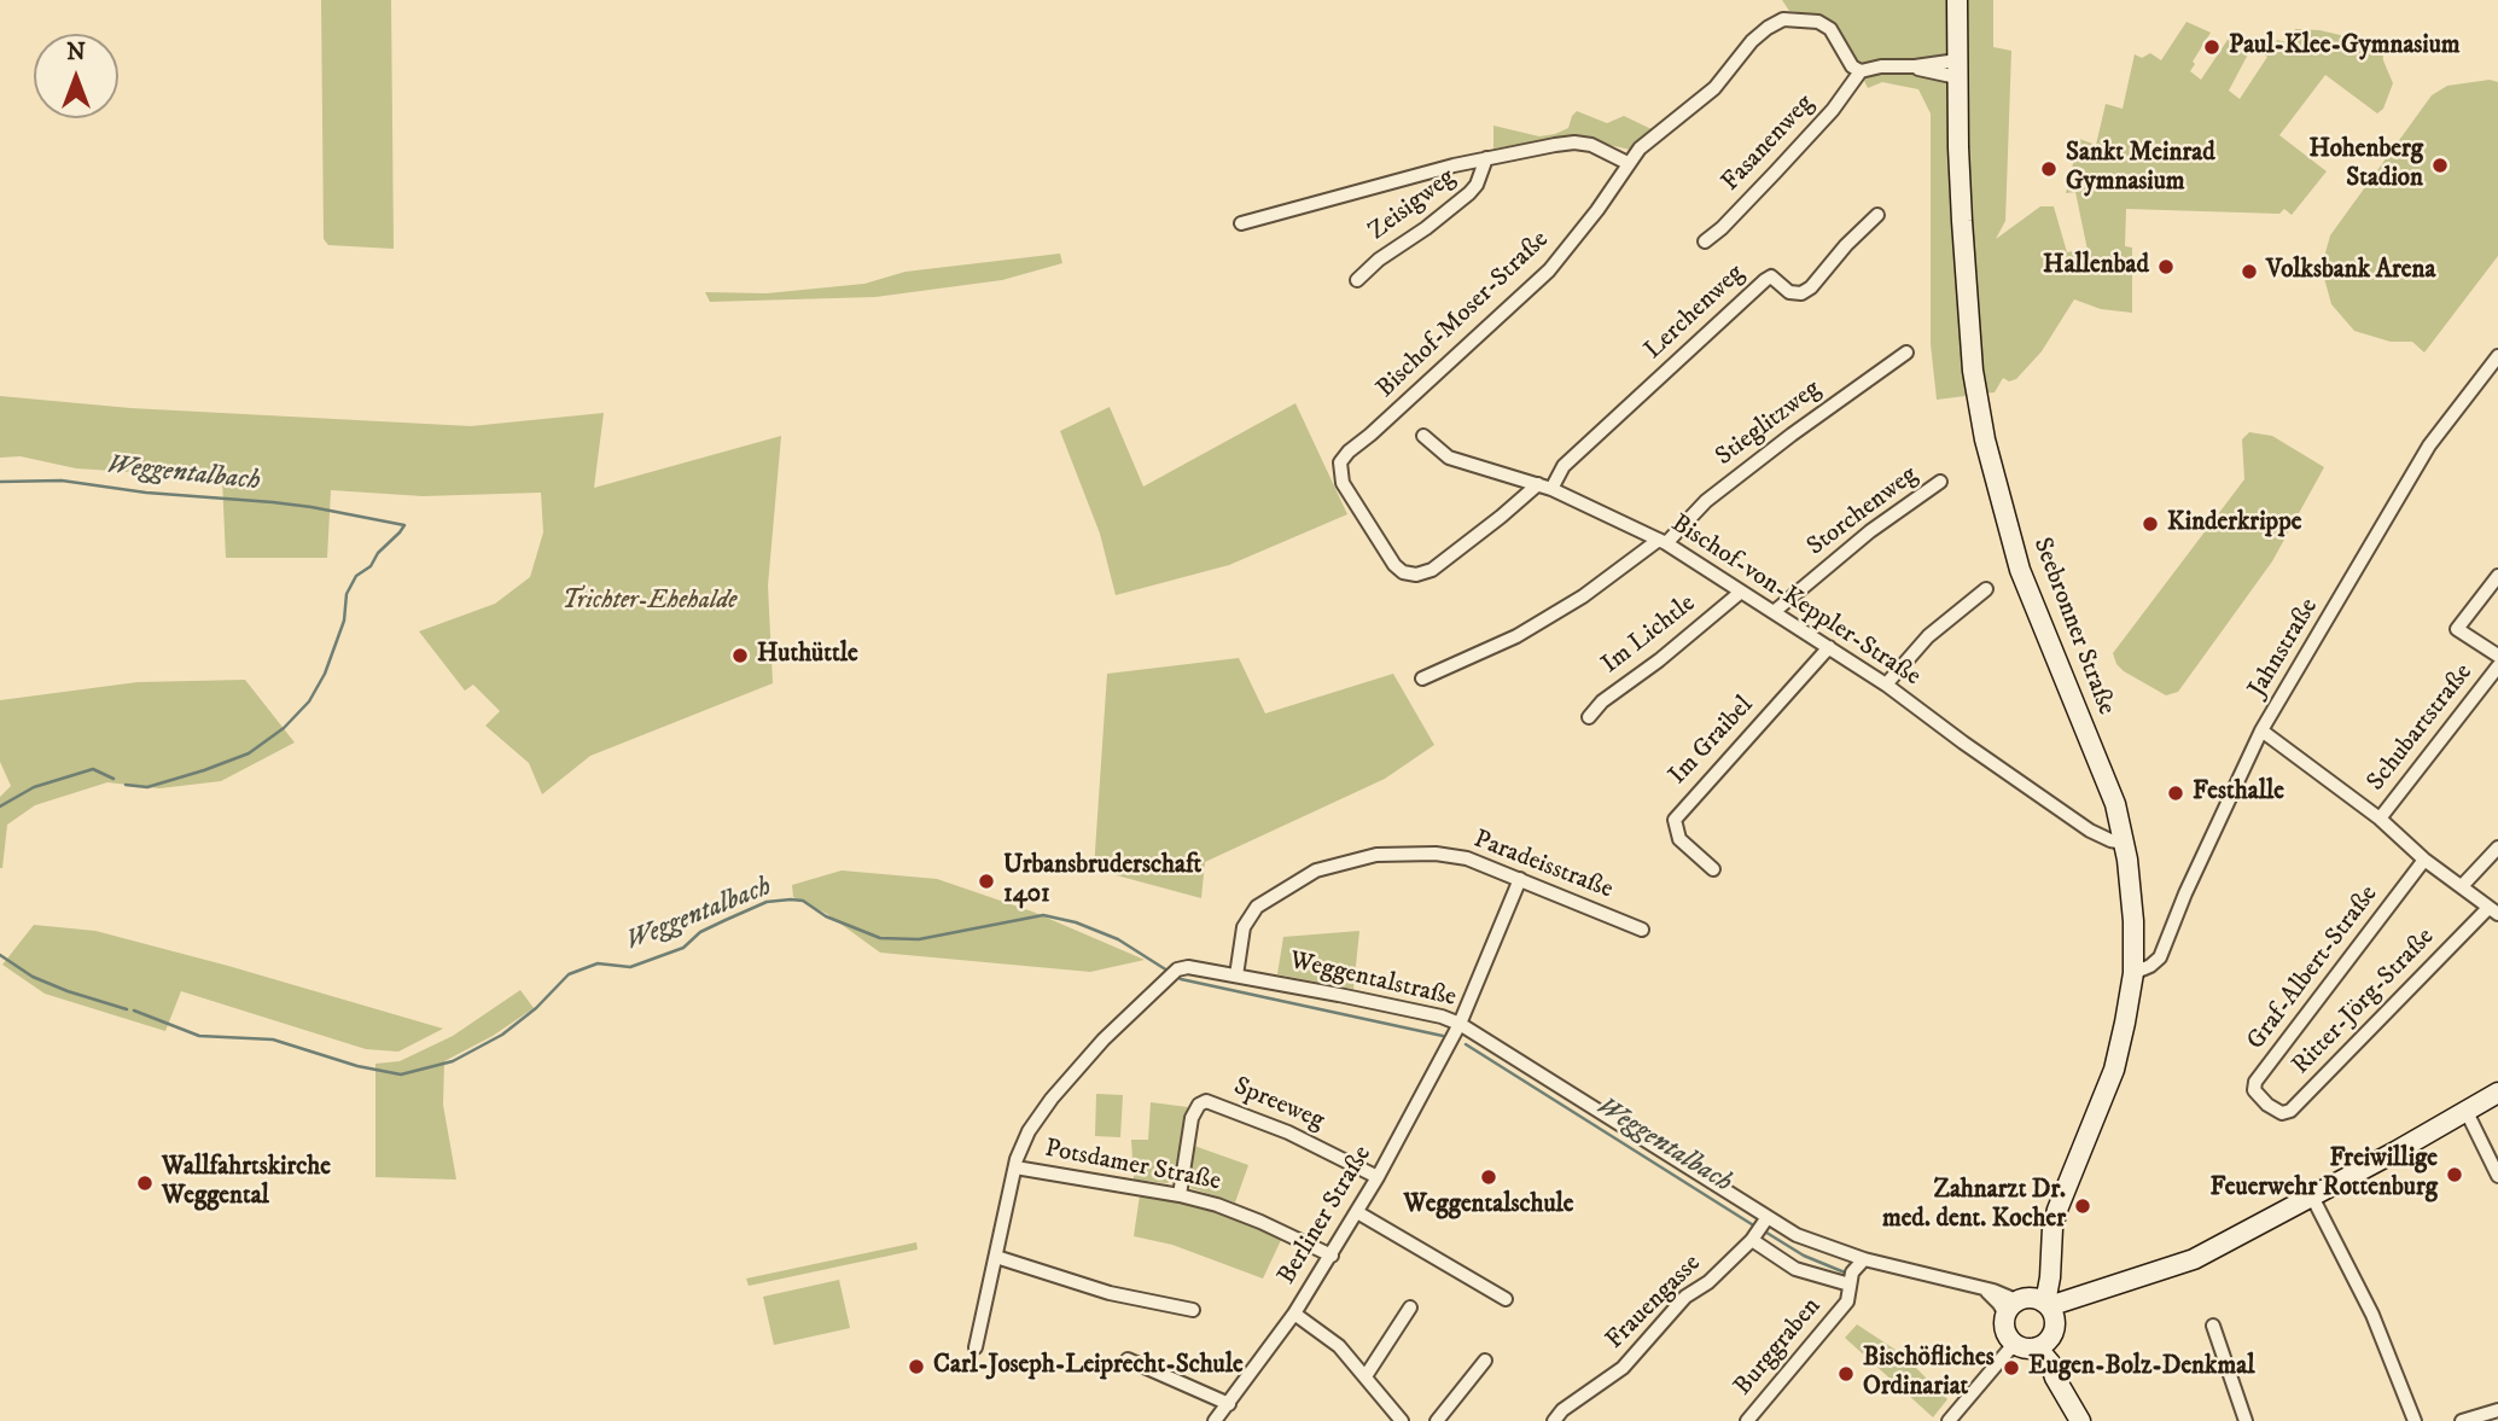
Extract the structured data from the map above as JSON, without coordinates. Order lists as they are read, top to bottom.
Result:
{
  "streets": {
    "street": [
      "Fasanenweg",
      "Zeisigweg",
      "Lerchenweg",
      "Bischof-Moser-Straße",
      "Stieglitzweg",
      "Storchenweg",
      "Bischof-von-Keppler-Straße",
      "Seebronner Straße",
      "Im Lichtle",
      "Jahnstraße",
      "Schubartstraße",
      "Im Graibel",
      "Paradeisstraße",
      "Graf-Albert-Straße",
      "Weggentalstraße",
      "Ritter-Jörg-Straße",
      "Spreeweg",
      "Potsdamer Straße",
      "Berliner Straße",
      "Frauengasse",
      "Burggraben"
    ]
  },
  "crossings": [
    ["Fasanenweg", "Bischof-Moser-Straße"],
    ["Lerchenweg", "Bischof-von-Keppler-Straße"],
    ["Bischof-Moser-Straße", "Bischof-von-Keppler-Straße"],
    ["Stieglitzweg", "Bischof-von-Keppler-Straße"],
    ["Storchenweg", "Bischof-von-Keppler-Straße"],
    ["Bischof-von-Keppler-Straße", "Seebronner Straße"],
    ["Bischof-von-Keppler-Straße", "Im Lichtle"],
    ["Bischof-von-Keppler-Straße", "Im Graibel"],
    ["Seebronner Straße", "Jahnstraße"],
    ["Seebronner Straße", "Weggentalstraße"],
    ["Paradeisstraße", "Weggentalstraße"],
    ["Paradeisstraße", "Berliner Straße"],
    ["Graf-Albert-Straße", "Ritter-Jörg-Straße"],
    ["Weggentalstraße", "Potsdamer Straße"],
    ["Weggentalstraße", "Berliner Straße"],
    ["Weggentalstraße", "Frauengasse"],
    ["Weggentalstraße", "Burggraben"],
    ["Spreeweg", "Potsdamer Straße"],
    ["Spreeweg", "Berliner Straße"],
    ["Potsdamer Straße", "Berliner Straße"]
  ],
  "water": ["Weggentalbach"],
  "parks": ["Trichter-Ehehalde"],
  "places": [
    "Paul-Klee-Gymnasium",
    "Hohenberg Stadion",
    "Sankt Meinrad Gymnasium",
    "Hallenbad",
    "Volksbank Arena",
    "Kinderkrippe",
    "Huthüttle",
    "Festhalle",
    "Urbansbruderschaft 1401",
    "Freiwillige Feuerwehr Rottenburg",
    "Weggentalschule",
    "Wallfahrtskirche Weggental",
    "Zahnarzt Dr. med. dent. Kocher",
    "Carl-Joseph-Leiprecht-Schule",
    "Eugen-Bolz-Denkmal",
    "Bischöfliches Ordinariat"
  ],
  "north": "top"
}
